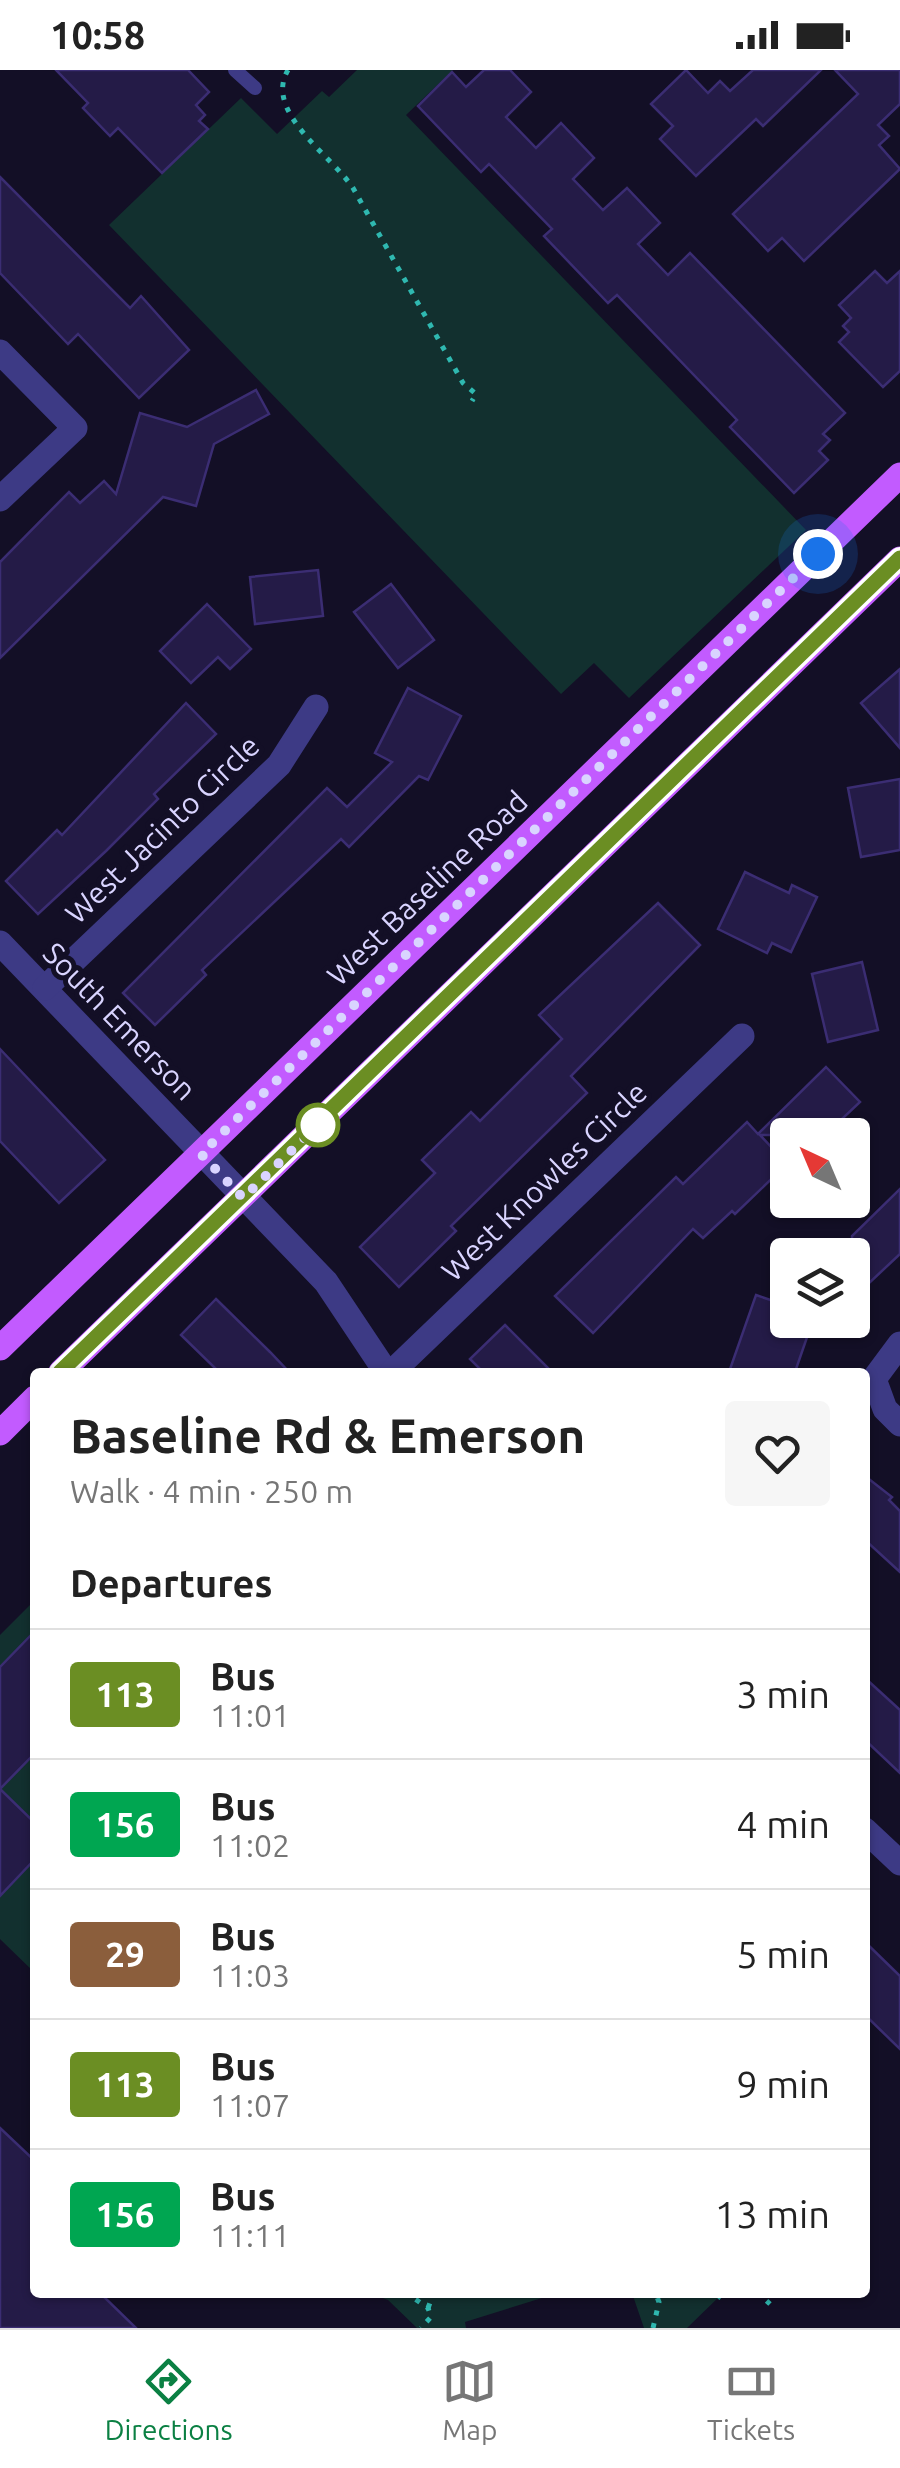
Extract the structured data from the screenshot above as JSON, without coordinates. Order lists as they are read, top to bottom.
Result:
{
  "streets": {
    "main road": ["West Baseline Road"],
    "street": ["West Jacinto Circle", "South Emerson", "West Knowles Circle"]
  },
  "crossings": [
    ["West Jacinto Circle", "South Emerson"],
    ["West Baseline Road", "South Emerson"]
  ],
  "lines": ["bus line 113"],
  "north": "top left",
  "page": {
    "status": "10:58",
    "heading": [
      ["Baseline Rd & Emerson", "Walk · 4 min · 250 m"],
      "Departures"
    ],
    "list": [
      {
        "mark": "113",
        "name": "Bus",
        "note": "11:01",
        "value": "3 min"
      },
      {
        "mark": "156",
        "name": "Bus",
        "note": "11:02",
        "value": "4 min"
      },
      {
        "mark": "29",
        "name": "Bus",
        "note": "11:03",
        "value": "5 min"
      },
      {
        "mark": "113",
        "name": "Bus",
        "note": "11:07",
        "value": "9 min"
      },
      {
        "mark": "156",
        "name": "Bus",
        "note": "11:11",
        "value": "13 min"
      }
    ],
    "tabs": ["Directions", "Map", "Tickets"]
  }
}
